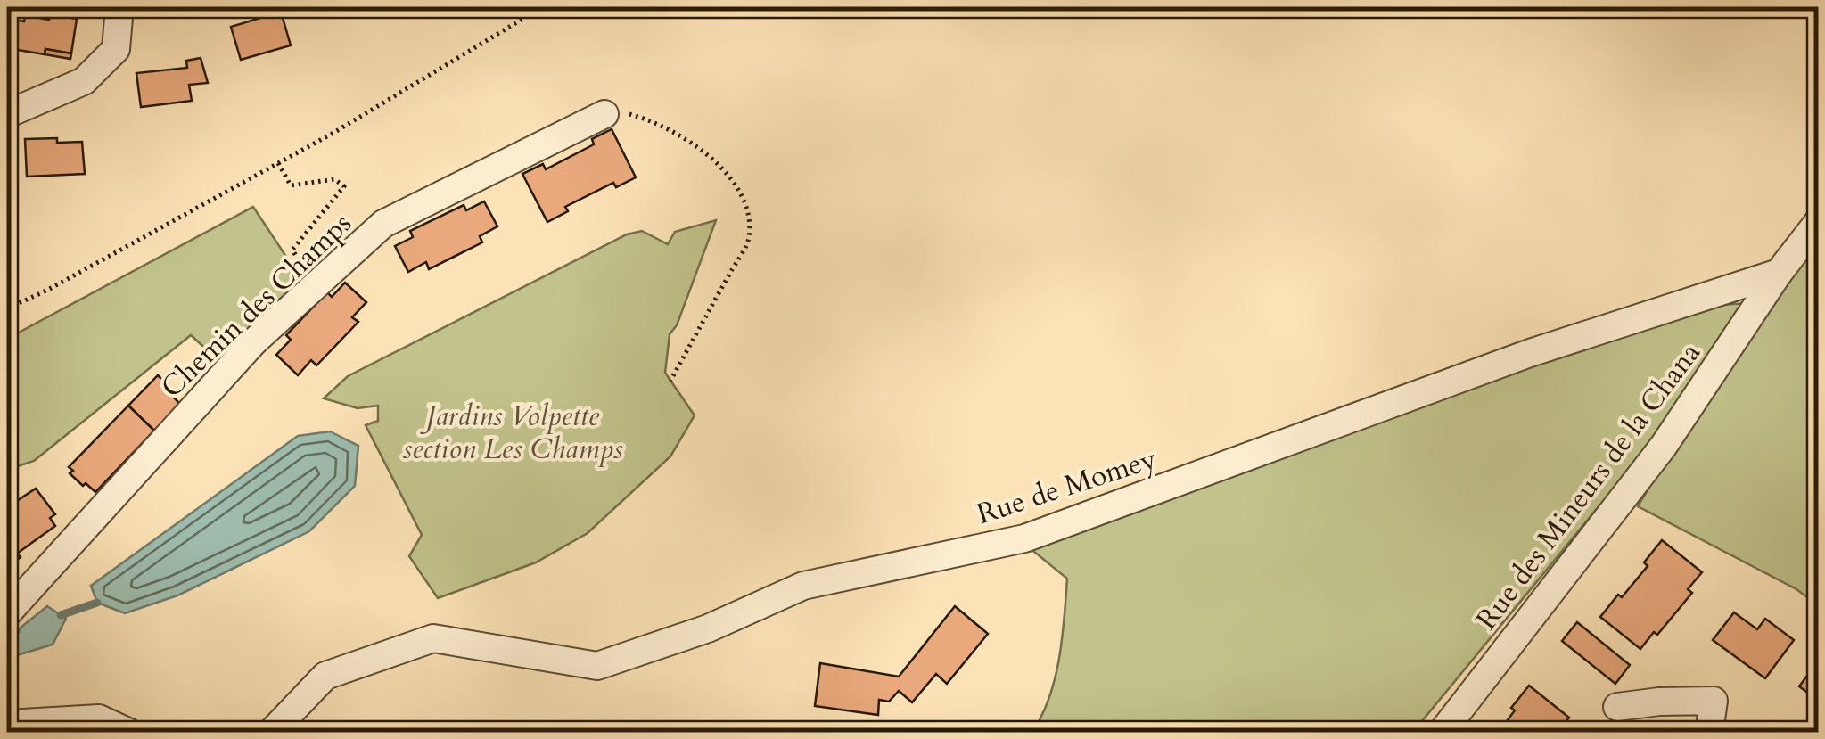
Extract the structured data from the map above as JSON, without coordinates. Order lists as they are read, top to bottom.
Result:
{
  "streets": {
    "street": ["Chemin des Champs", "Rue de Momey", "Rue des Mineurs de la Chana"]
  },
  "crossings": [
    ["Rue de Momey", "Rue des Mineurs de la Chana"]
  ],
  "parks": ["Jardins Volpette section Les Champs"]
}
